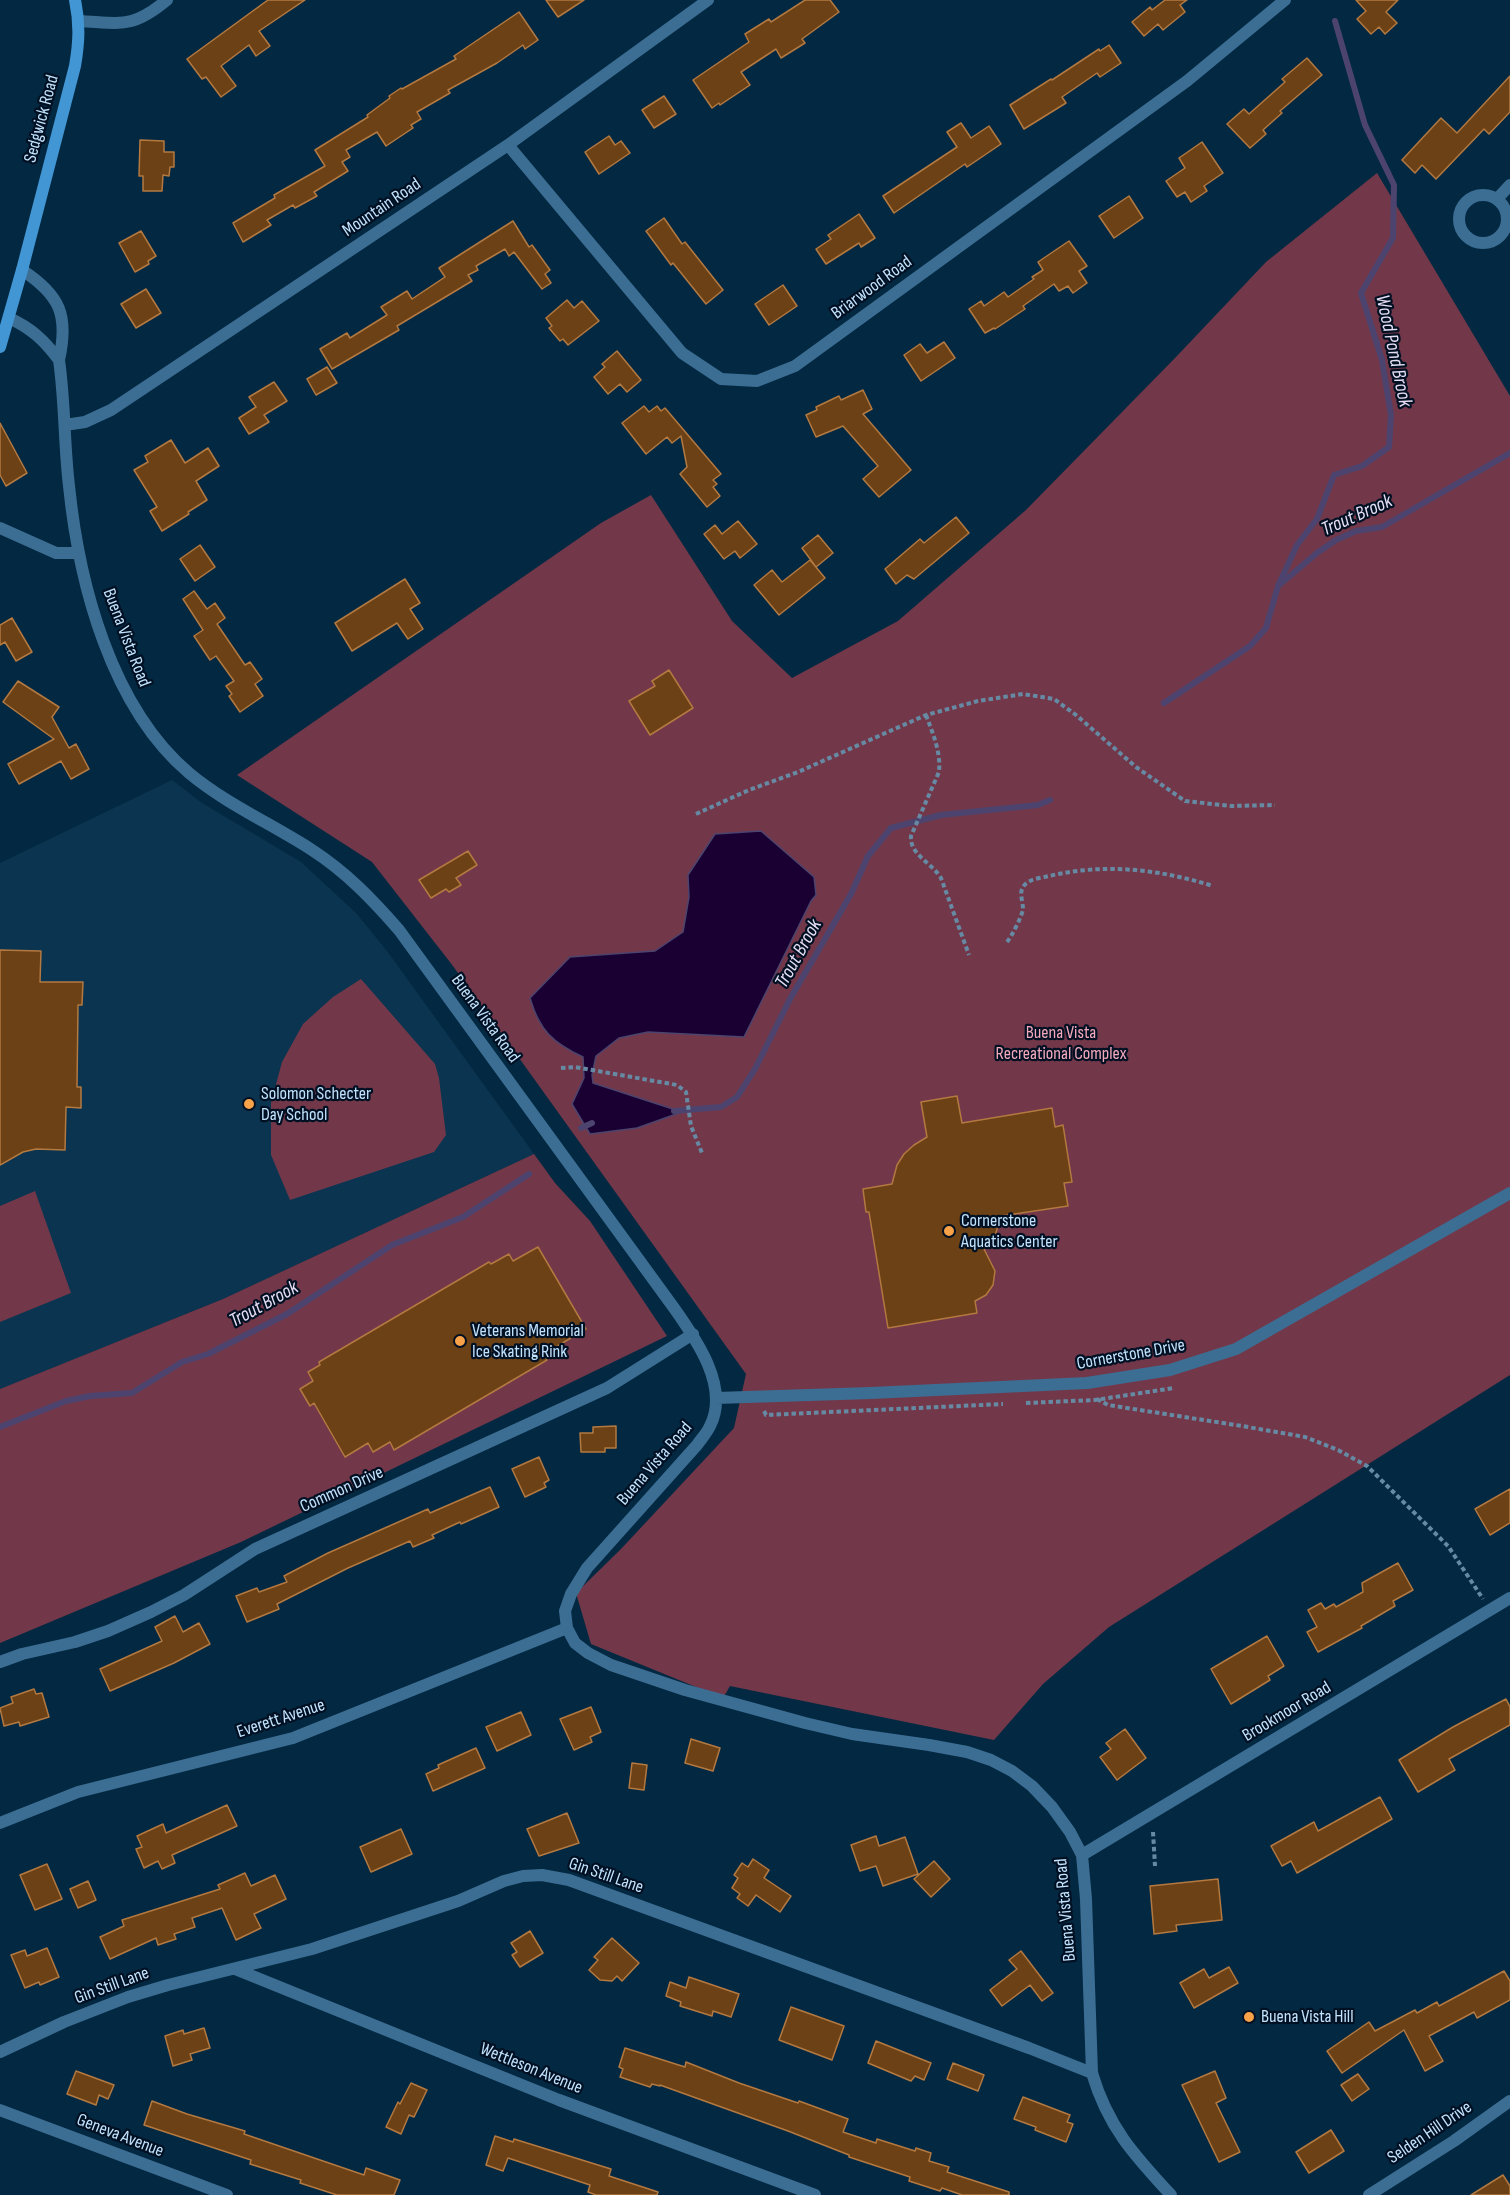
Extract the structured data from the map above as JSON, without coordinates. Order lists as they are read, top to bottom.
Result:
{
  "streets": {
    "main road": ["Sedgwick Road"],
    "street": [
      "Mountain Road",
      "Briarwood Road",
      "Buena Vista Road",
      "Cornerstone Drive",
      "Common Drive",
      "Brookmoor Road",
      "Everett Avenue",
      "Gin Still Lane",
      "Wettleson Avenue",
      "Selden Hill Drive",
      "Geneva Avenue"
    ]
  },
  "crossings": [
    ["Sedgwick Road", "Buena Vista Road"],
    ["Mountain Road", "Briarwood Road"],
    ["Mountain Road", "Buena Vista Road"],
    ["Buena Vista Road", "Cornerstone Drive"],
    ["Buena Vista Road", "Common Drive"],
    ["Buena Vista Road", "Brookmoor Road"],
    ["Buena Vista Road", "Everett Avenue"],
    ["Buena Vista Road", "Gin Still Lane"],
    ["Gin Still Lane", "Wettleson Avenue"]
  ],
  "water": ["Wood Pond Brook", "Trout Brook"],
  "parks": ["Buena Vista Recreational Complex"],
  "places": [
    "Solomon Schecter Day School",
    "Cornerstone Aquatics Center",
    "Veterans Memorial Ice Skating Rink",
    "Buena Vista Hill"
  ]
}
